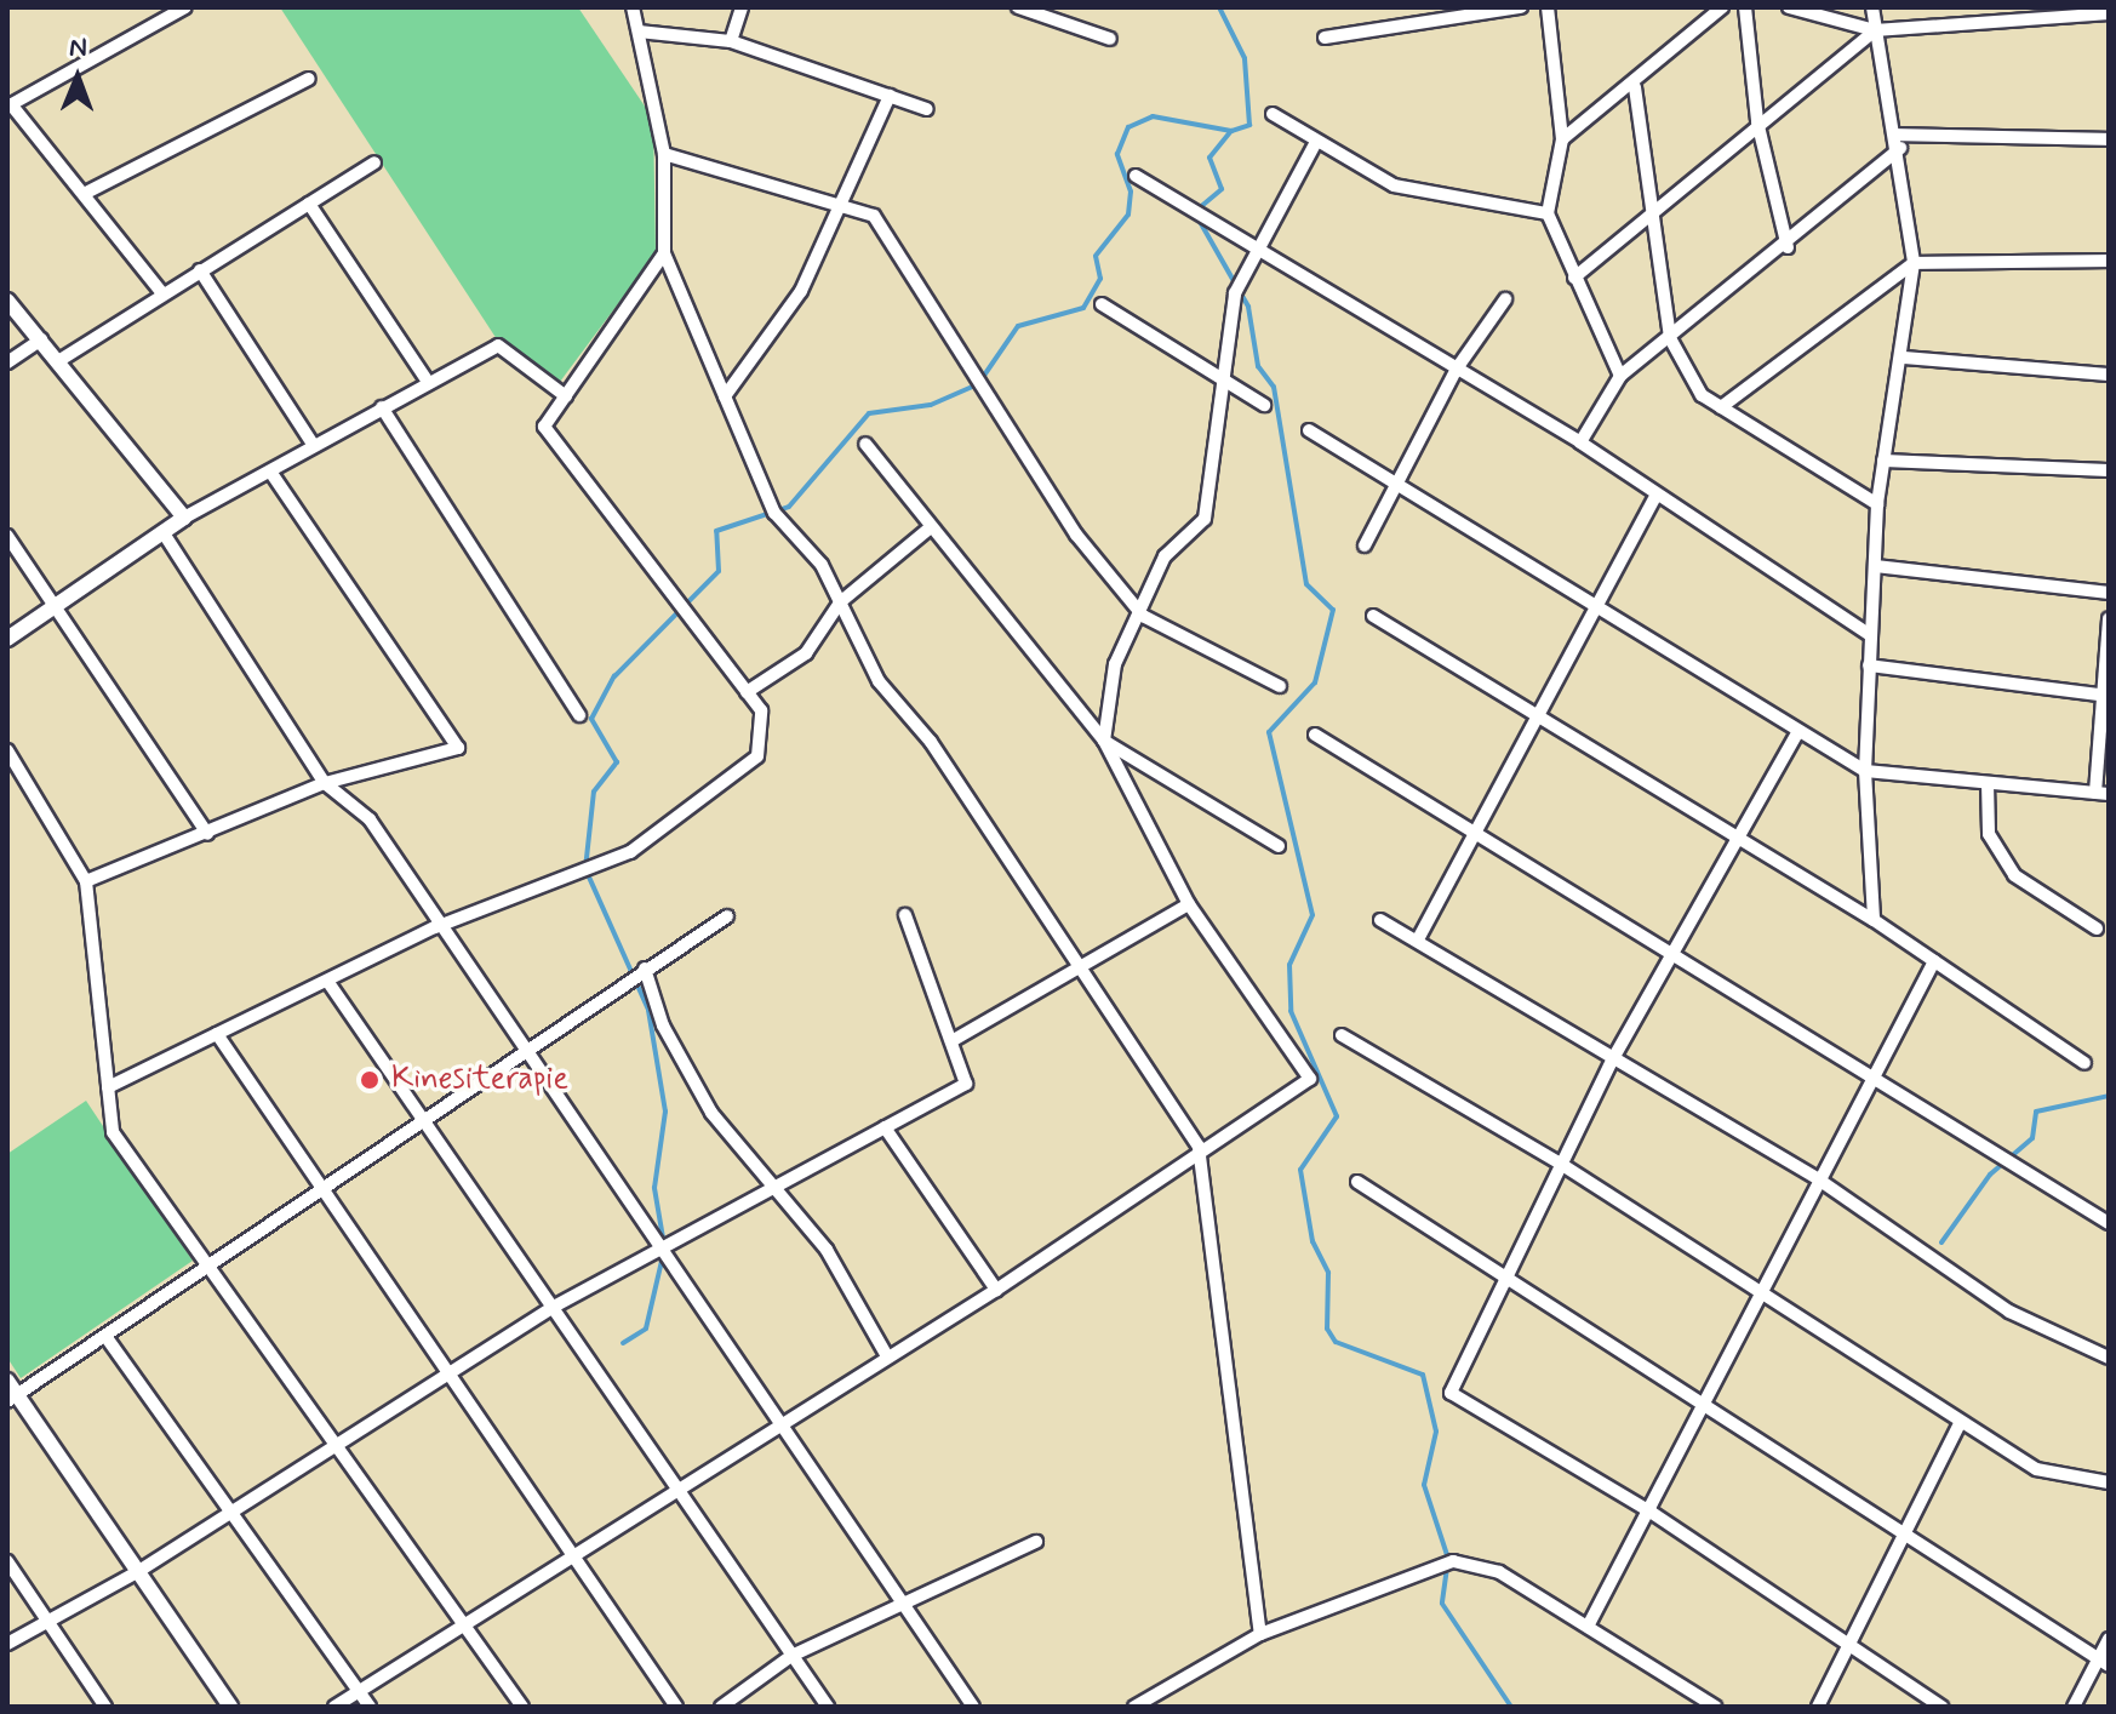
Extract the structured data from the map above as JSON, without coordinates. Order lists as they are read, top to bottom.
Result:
{
  "places": ["Kinesiterapie"],
  "north": "top"
}
